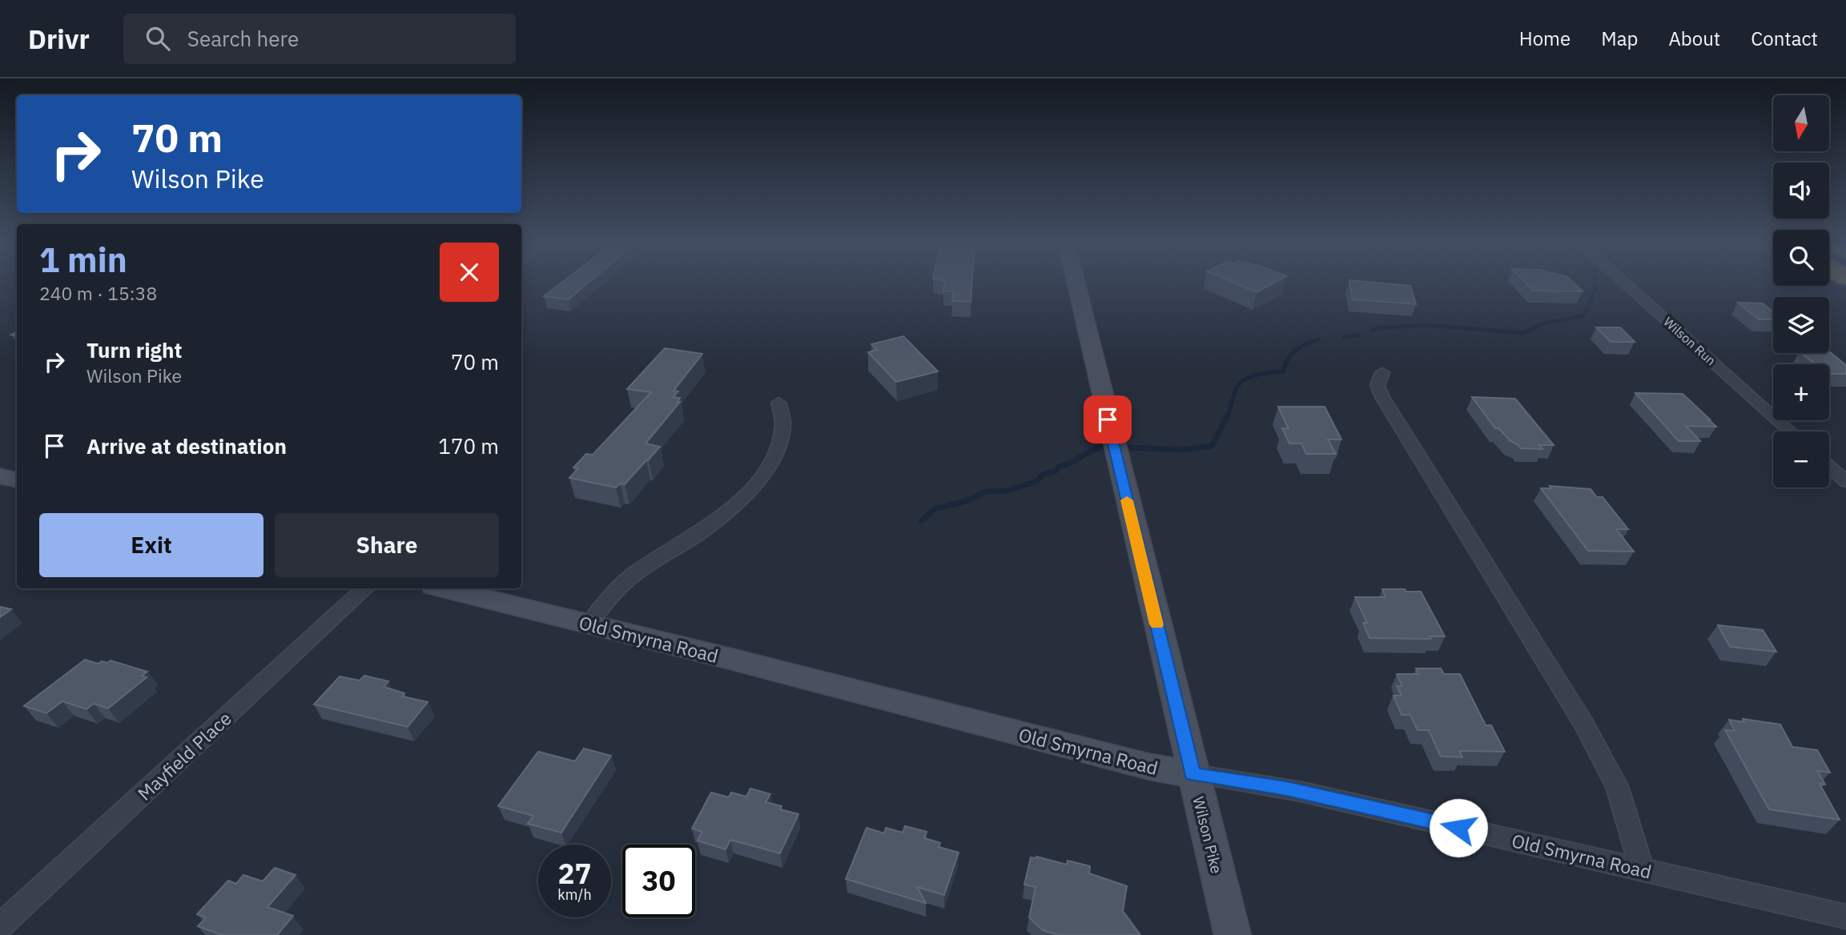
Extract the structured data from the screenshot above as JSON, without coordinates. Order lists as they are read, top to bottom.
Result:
{
  "streets": {
    "main road": ["Old Smyrna Road", "Wilson Pike"],
    "street": ["Wilson Run", "Mayfield Place"]
  },
  "crossings": [
    ["Old Smyrna Road", "Wilson Pike"]
  ],
  "north": "bottom",
  "page": {
    "header": "Drivr",
    "search": "Search here",
    "nav": [
      "Home",
      "Map",
      "About",
      "Contact"
    ],
    "map_buttons": ["+", "−"],
    "turn": ["70 m", "Wilson Pike"],
    "heading": ["1 min", "240 m · 15:38"],
    "list": [
      {
        "name": "Turn right",
        "note": "Wilson Pike",
        "value": "70 m"
      },
      {
        "name": "Arrive at destination",
        "value": "170 m"
      }
    ],
    "buttons": ["Exit", "Share"],
    "speed": "27 km/h",
    "limit": "30"
  }
}
